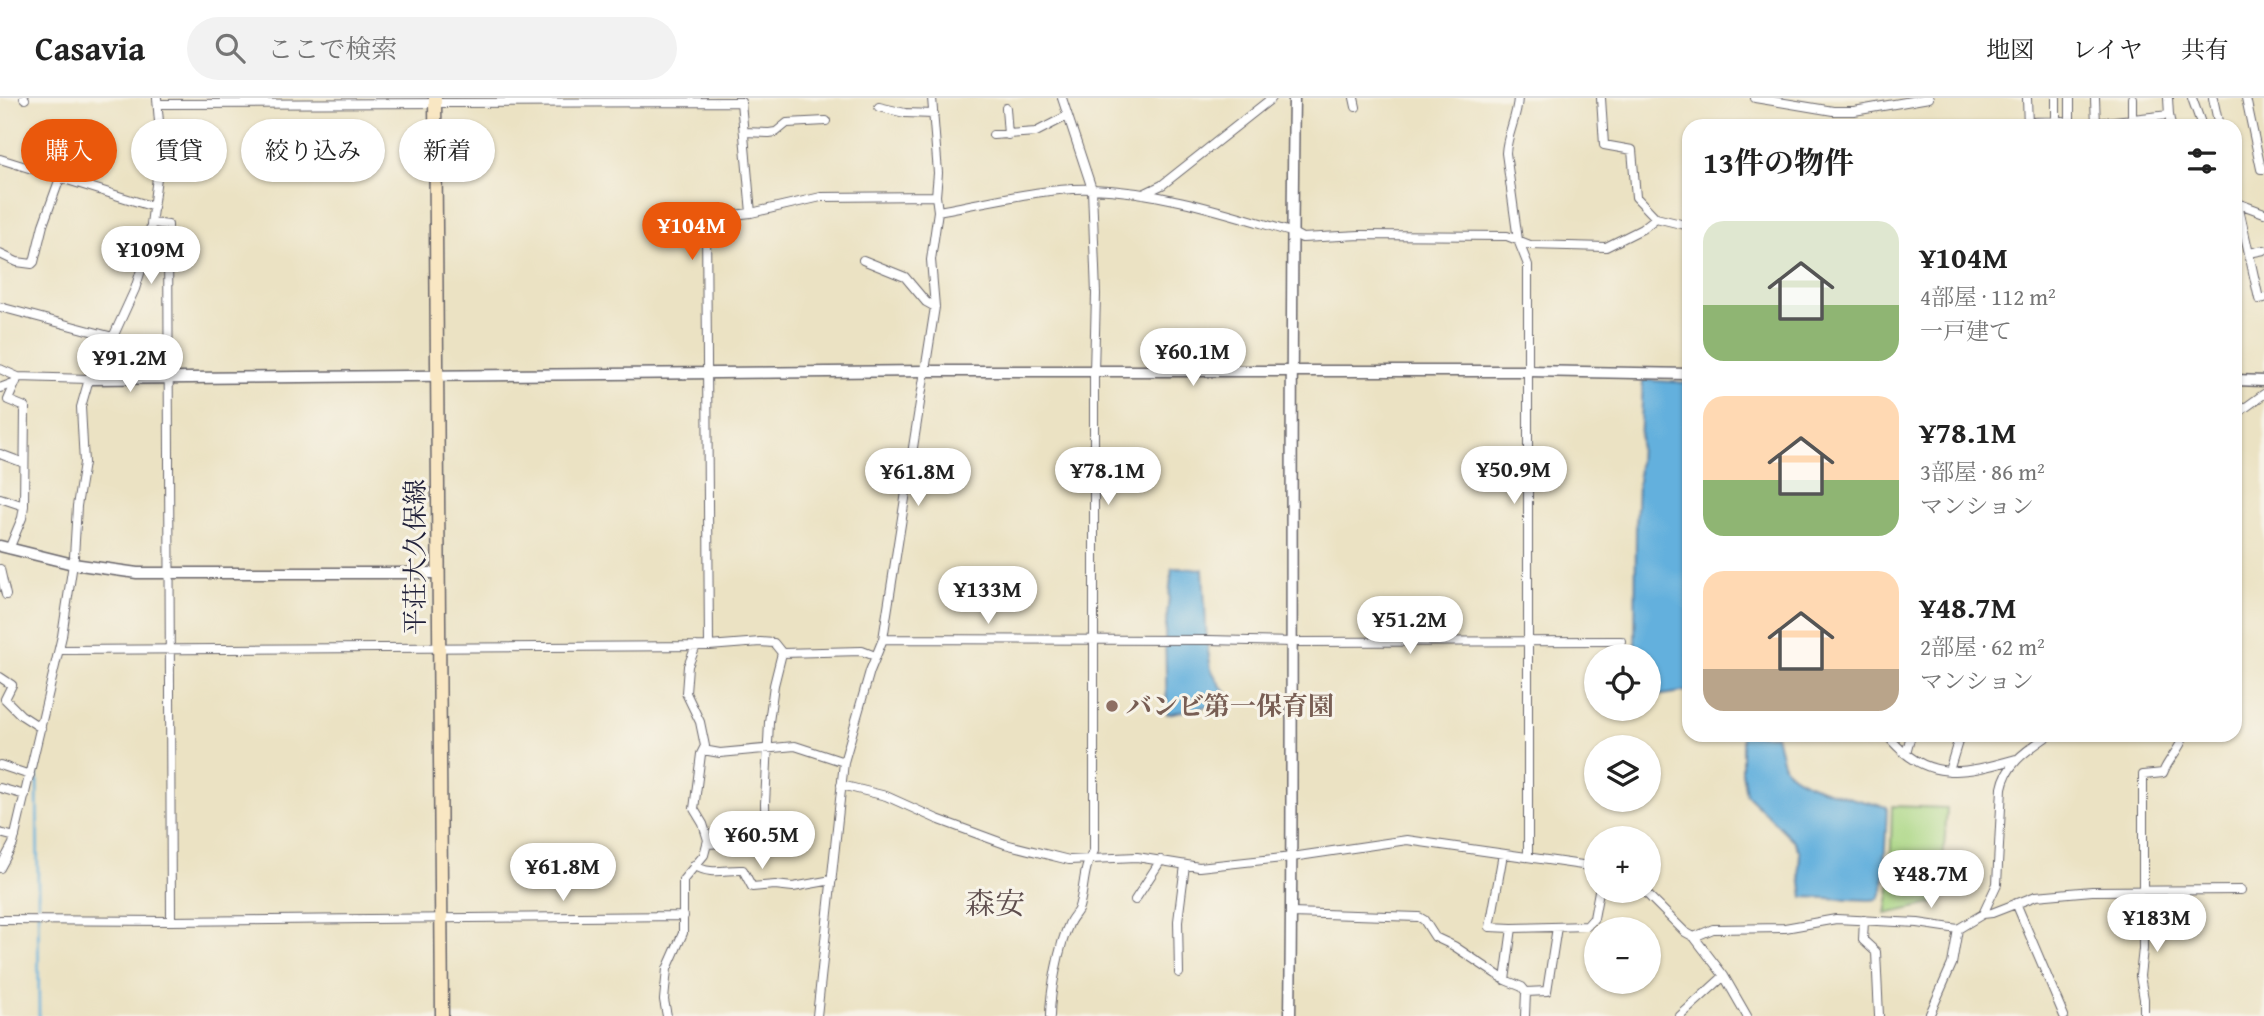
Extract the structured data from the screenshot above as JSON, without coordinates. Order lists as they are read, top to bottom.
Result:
{
  "streets": {
    "main road": ["平荘大久保線"]
  },
  "districts": ["森安"],
  "places": ["バンビ第一保育園"],
  "page": {
    "header": "Casavia",
    "search": "ここで検索",
    "nav": ["地図", "レイヤ", "共有"],
    "chip": [
      "購入",
      "賃貸",
      "絞り込み",
      "新着"
    ],
    "heading": "13件の物件",
    "price": [
      "¥104M",
      "¥109M",
      "¥60.1M",
      "¥91.2M",
      "¥50.9M",
      "¥78.1M",
      "¥61.8M",
      "¥133M",
      "¥51.2M",
      "¥60.5M",
      "¥61.8M",
      "¥48.7M",
      "¥183M"
    ],
    "list": [
      {
        "name": "¥104M",
        "note": "4部屋 · 112 m² · 一戸建て"
      },
      {
        "name": "¥78.1M",
        "note": "3部屋 · 86 m² · マンション"
      },
      {
        "name": "¥48.7M",
        "note": "2部屋 · 62 m² · マンション"
      }
    ],
    "map_buttons": ["+", "−"]
  }
}
